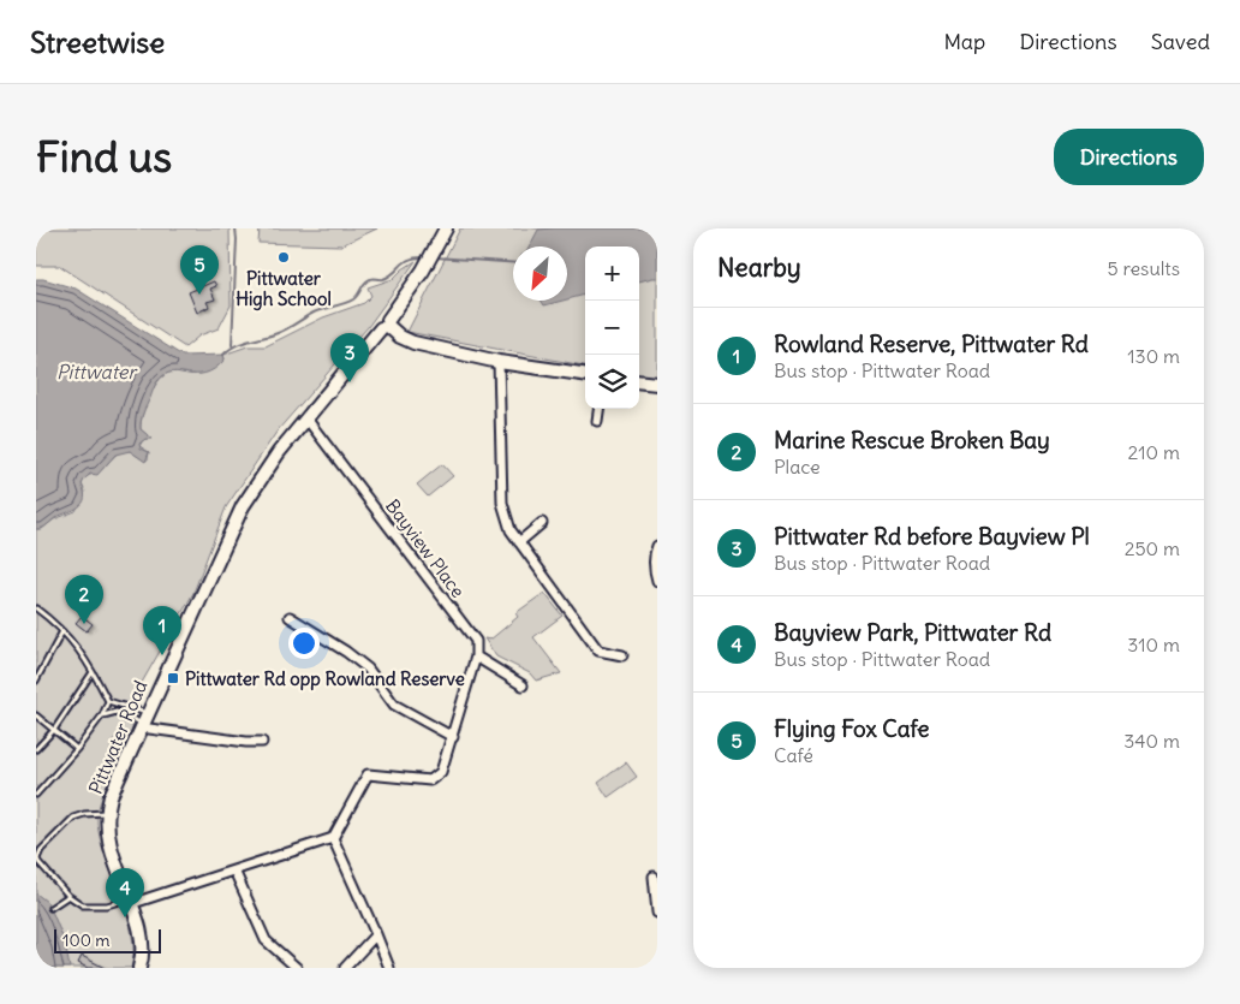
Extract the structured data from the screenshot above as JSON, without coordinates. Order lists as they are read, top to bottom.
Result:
{
  "streets": {
    "main road": ["Pittwater Road"],
    "street": ["Bayview Place"]
  },
  "crossings": [
    ["Bayview Place", "Pittwater Road"]
  ],
  "water": ["Pittwater"],
  "places": {
    "other": ["Pittwater High School"],
    "transit": ["Pittwater Rd opp Rowland Reserve"]
  },
  "scale_bar": "100 m",
  "north": "bottom left",
  "page": {
    "header": "Streetwise",
    "nav": ["Map", "Directions", "Saved"],
    "buttons": "Directions",
    "title": "Find us",
    "heading": ["Nearby", "5 results"],
    "pins": [
      "5",
      "3",
      "2",
      "1",
      "4"
    ],
    "map_buttons": ["+", "−"],
    "list": [
      {
        "mark": "1",
        "name": "Rowland Reserve, Pittwater Rd",
        "note": "Bus stop · Pittwater Road",
        "value": "130 m"
      },
      {
        "mark": "2",
        "name": "Marine Rescue Broken Bay",
        "note": "Place",
        "value": "210 m"
      },
      {
        "mark": "3",
        "name": "Pittwater Rd before Bayview Pl",
        "note": "Bus stop · Pittwater Road",
        "value": "250 m"
      },
      {
        "mark": "4",
        "name": "Bayview Park, Pittwater Rd",
        "note": "Bus stop · Pittwater Road",
        "value": "310 m"
      },
      {
        "mark": "5",
        "name": "Flying Fox Cafe",
        "note": "Café",
        "value": "340 m"
      }
    ],
    "scale": "100 m"
  }
}
